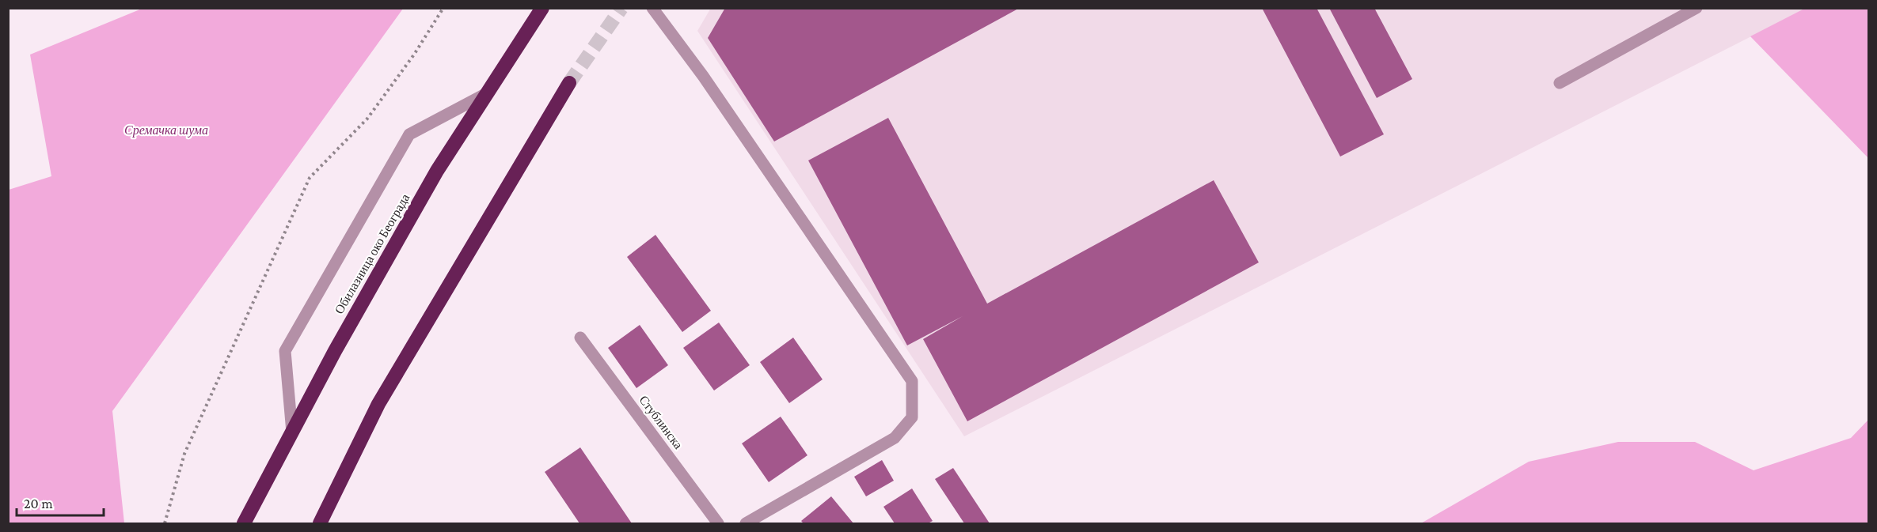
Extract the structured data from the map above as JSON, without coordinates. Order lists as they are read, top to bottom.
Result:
{
  "streets": {
    "highway": ["Обилазница око Београда"],
    "street": ["Стублинска"]
  },
  "parks": ["Сремачка шума"],
  "scale_bar": "20 m"
}
